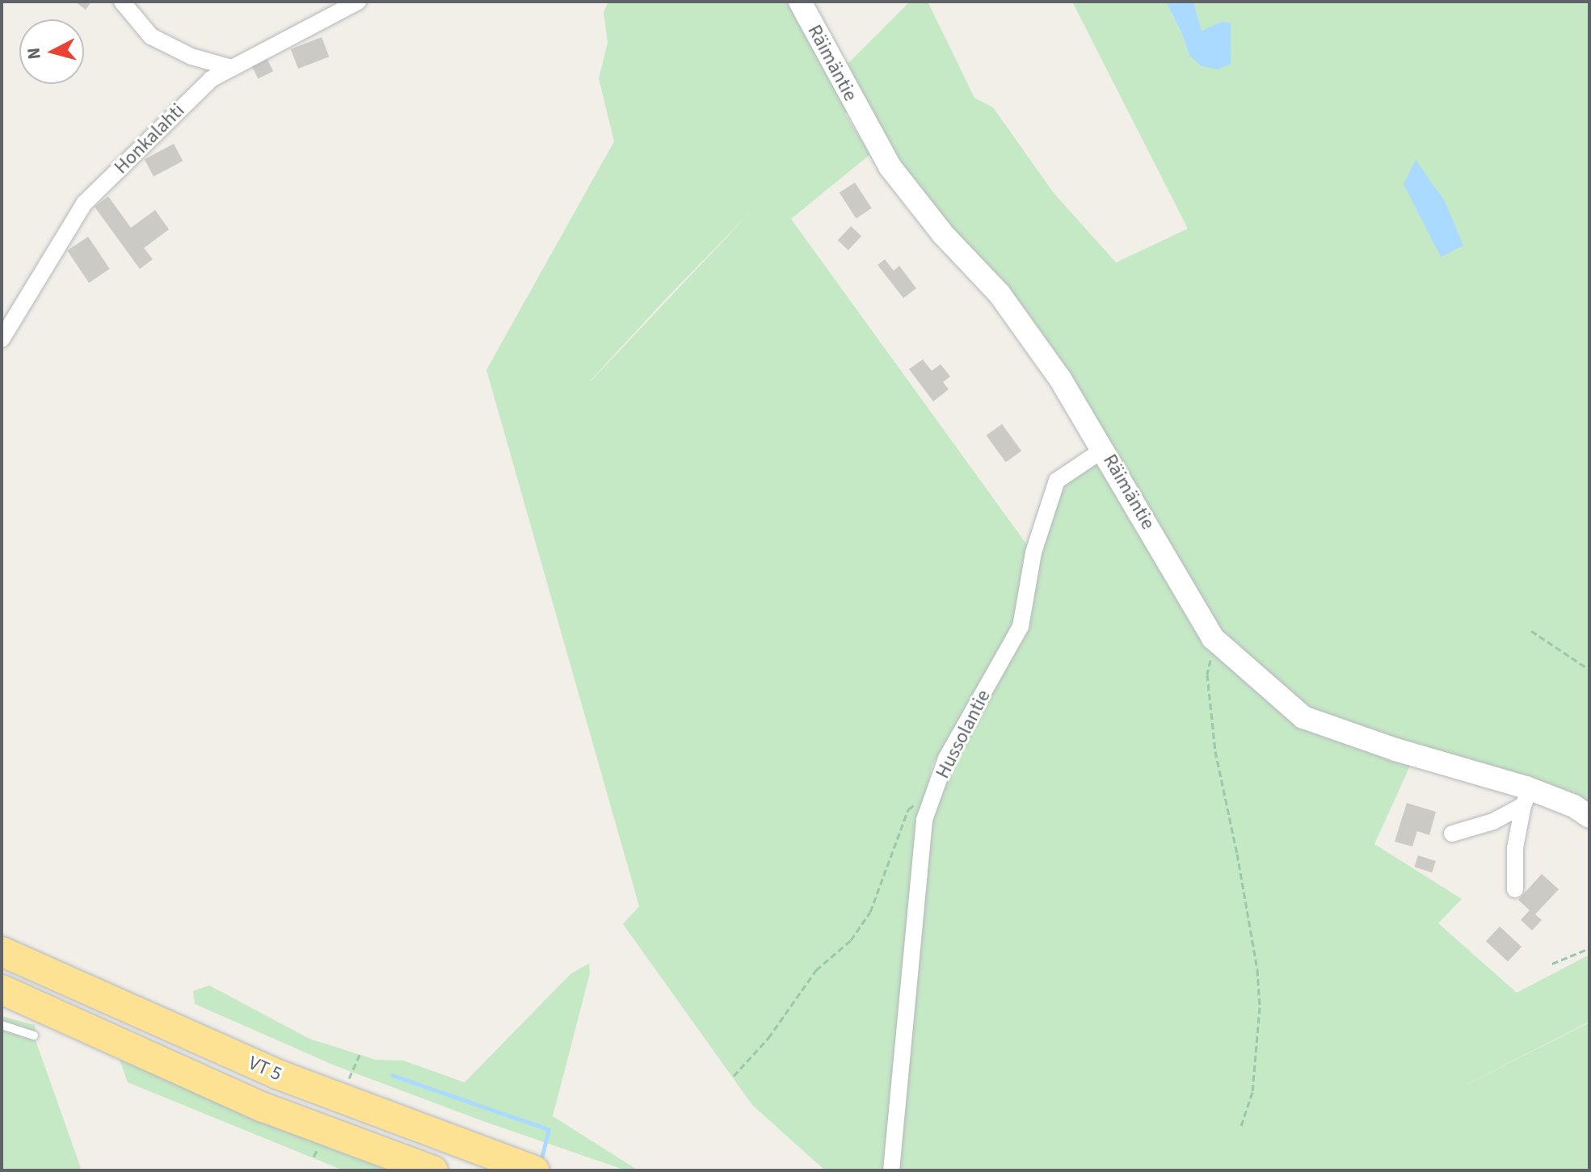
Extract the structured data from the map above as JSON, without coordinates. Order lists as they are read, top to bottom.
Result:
{
  "streets": {
    "highway": ["VT 5"],
    "street": ["Räimäntie", "Honkalahti", "Hussolantie"]
  },
  "crossings": [
    ["Räimäntie", "Hussolantie"]
  ],
  "north": "left"
}
